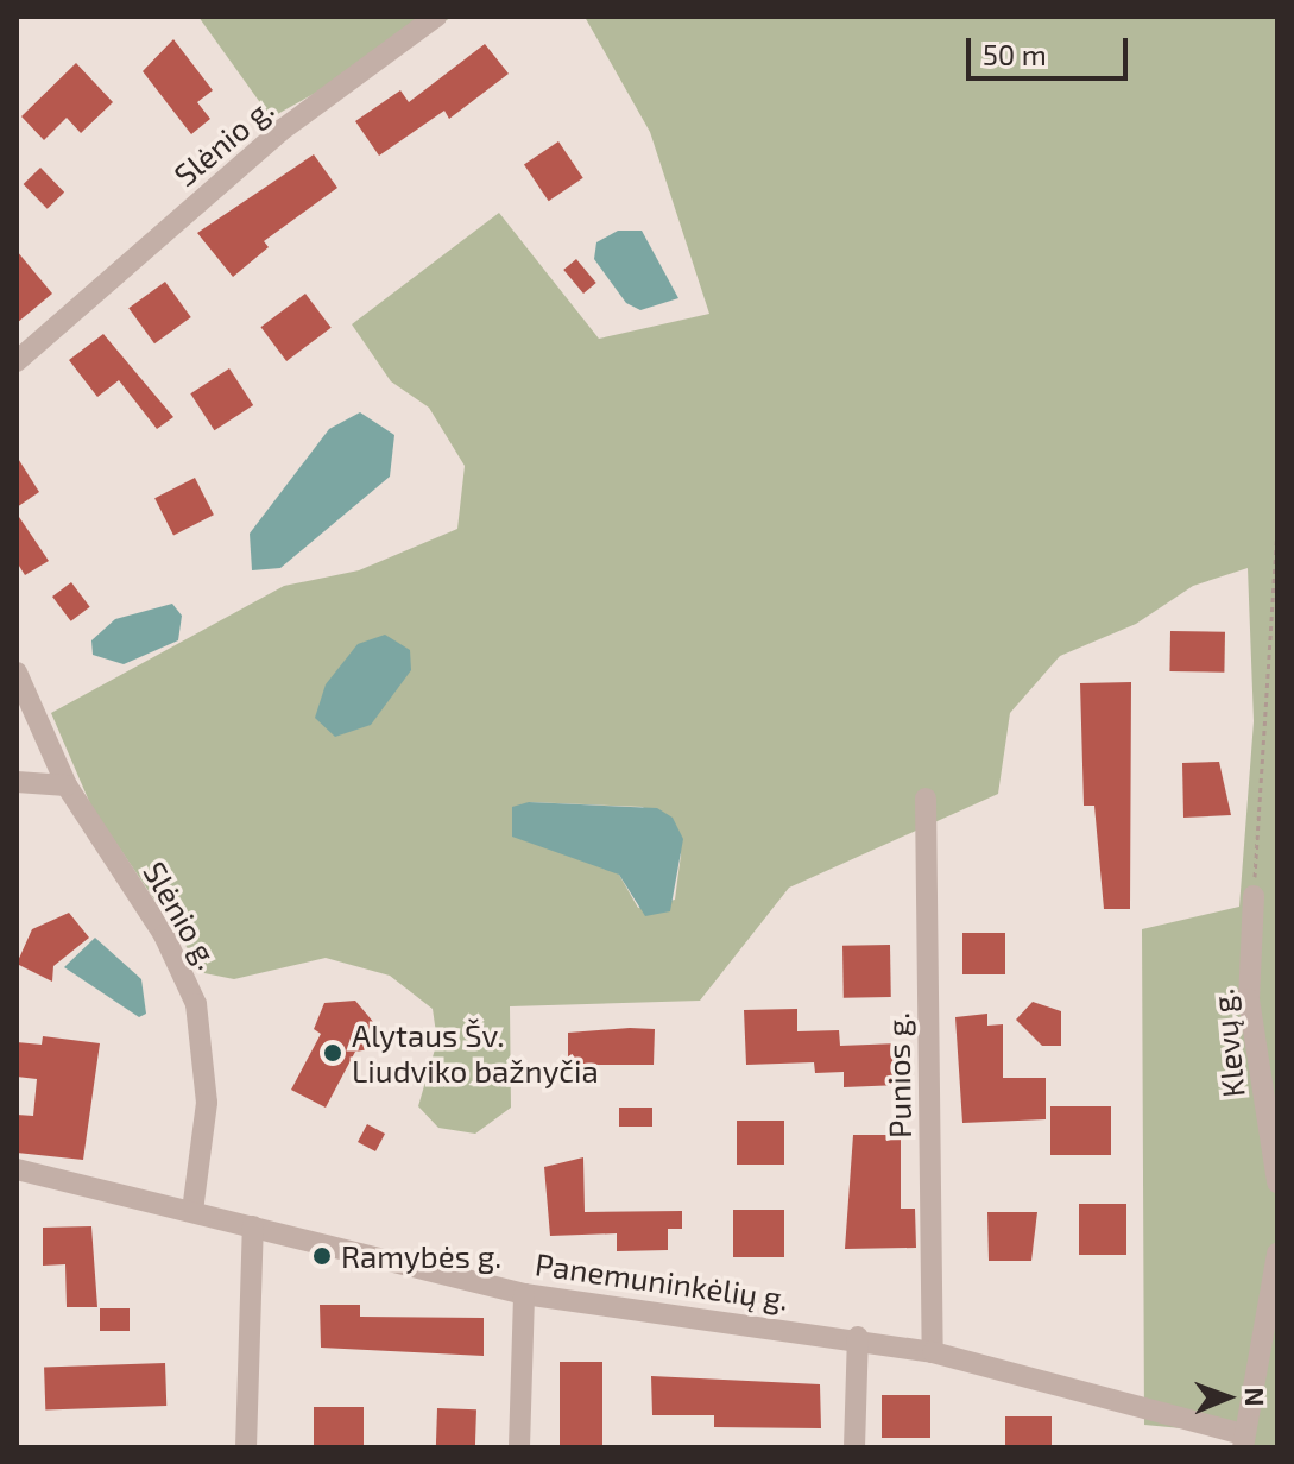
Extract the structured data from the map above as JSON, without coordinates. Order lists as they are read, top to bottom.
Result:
{
  "streets": {
    "street": [
      "Slėnio g.",
      "Klevų g.",
      "Punios g.",
      "Panemuninkėlių g."
    ]
  },
  "crossings": [
    ["Slėnio g.", "Panemuninkėlių g."],
    ["Punios g.", "Panemuninkėlių g."]
  ],
  "places": ["Alytaus Šv. Liudviko bažnyčia", "Ramybės g."],
  "scale_bar": "50 m",
  "north": "right"
}
